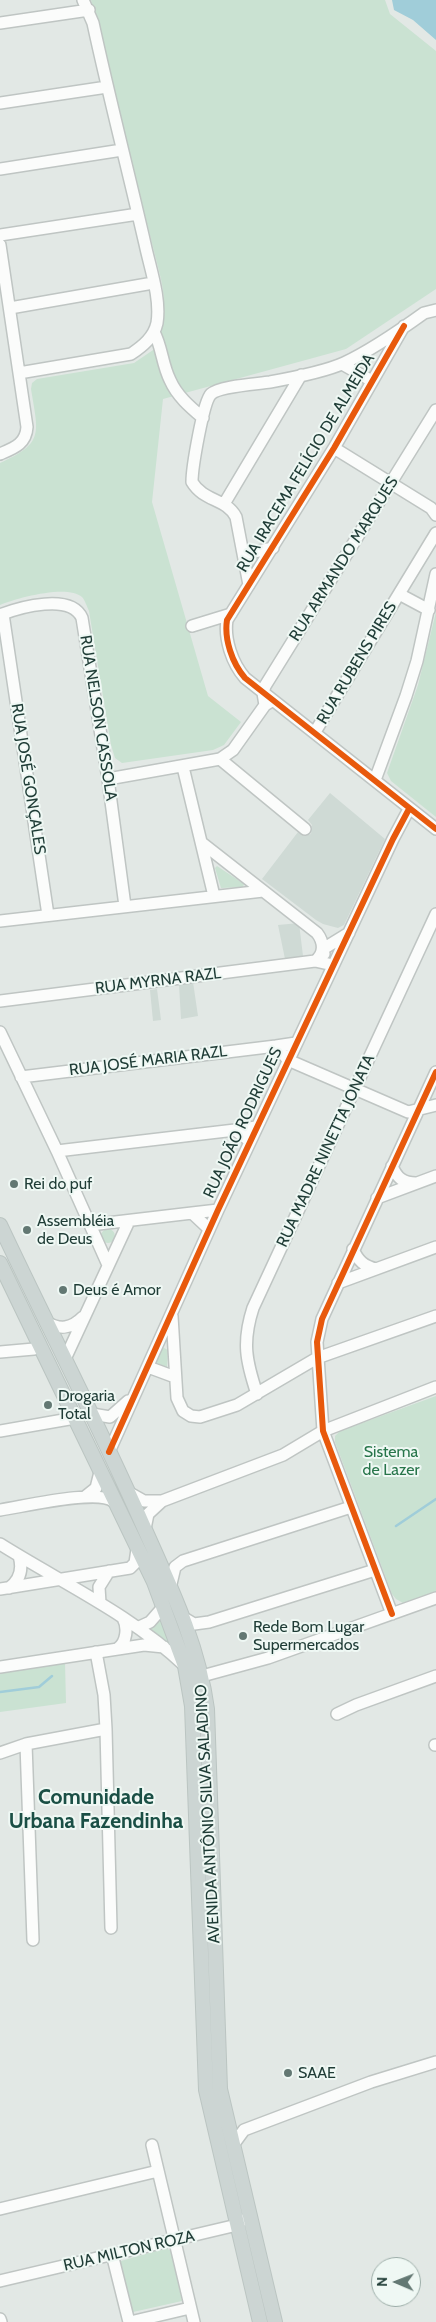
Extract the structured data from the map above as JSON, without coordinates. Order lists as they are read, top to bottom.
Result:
{
  "streets": {
    "main road": ["AVENIDA ANTÔNIO SILVA SALADINO"],
    "street": [
      "RUA IRACEMA FELÍCIO DE ALMEIDA",
      "RUA ARMANDO MARQUES",
      "RUA RUBENS PIRES",
      "RUA NELSON CASSOLA",
      "RUA JOSÉ GONÇALES",
      "RUA MYRNA RAZL",
      "RUA JOSÉ MARIA RAZL",
      "RUA JOÃO RODRIGUES",
      "RUA MADRE NINETTA JONATA",
      "RUA MILTON ROZA"
    ]
  },
  "crossings": [
    ["RUA NELSON CASSOLA", "RUA JOSÉ GONÇALES"],
    ["RUA MYRNA RAZL", "RUA JOÃO RODRIGUES"],
    ["RUA JOSÉ MARIA RAZL", "RUA JOÃO RODRIGUES"],
    ["RUA JOÃO RODRIGUES", "AVENIDA ANTÔNIO SILVA SALADINO"],
    ["AVENIDA ANTÔNIO SILVA SALADINO", "RUA MILTON ROZA"]
  ],
  "districts": ["Comunidade Urbana Fazendinha"],
  "parks": ["Sistema de Lazer"],
  "places": [
    "Rei do puf",
    "Assembléia de Deus",
    "Deus é Amor",
    "Drogaria Total",
    "Rede Bom Lugar Supermercados",
    "SAAE"
  ],
  "north": "left"
}
